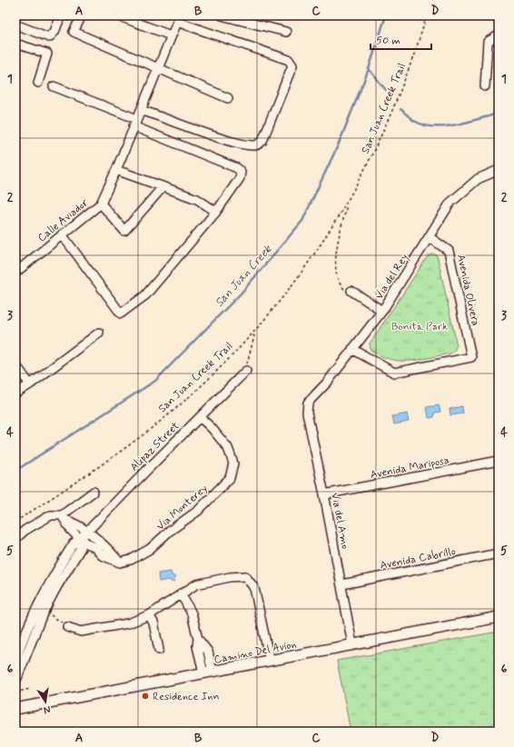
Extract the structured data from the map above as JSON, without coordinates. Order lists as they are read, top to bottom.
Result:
{
  "streets": {
    "main road": ["Camino Del Avion"],
    "street": [
      "Calle Aviador",
      "Via del Rey",
      "Avenida Olivera",
      "Alipaz Street",
      "Avenida Mariposa",
      "Via Monterey",
      "Via del Amo",
      "Avenida Cabrillo"
    ],
    "path": ["San Juan Creek Trail"]
  },
  "crossings": [
    ["Via del Rey", "Avenida Olivera"],
    ["Via del Rey", "Via del Amo"],
    ["Alipaz Street", "Via Monterey"],
    ["Avenida Mariposa", "Via del Amo"],
    ["Via del Amo", "Avenida Cabrillo"],
    ["Via del Amo", "Camino Del Avion"]
  ],
  "water": ["San Juan Creek"],
  "parks": ["Bonita Park"],
  "places": ["Residence Inn"],
  "scale_bar": "50 m",
  "north": "bottom",
  "grid": {
    "columns": [
      "A",
      "B",
      "C",
      "D"
    ],
    "rows": [
      "1",
      "2",
      "3",
      "4",
      "5",
      "6"
    ]
  }
}
